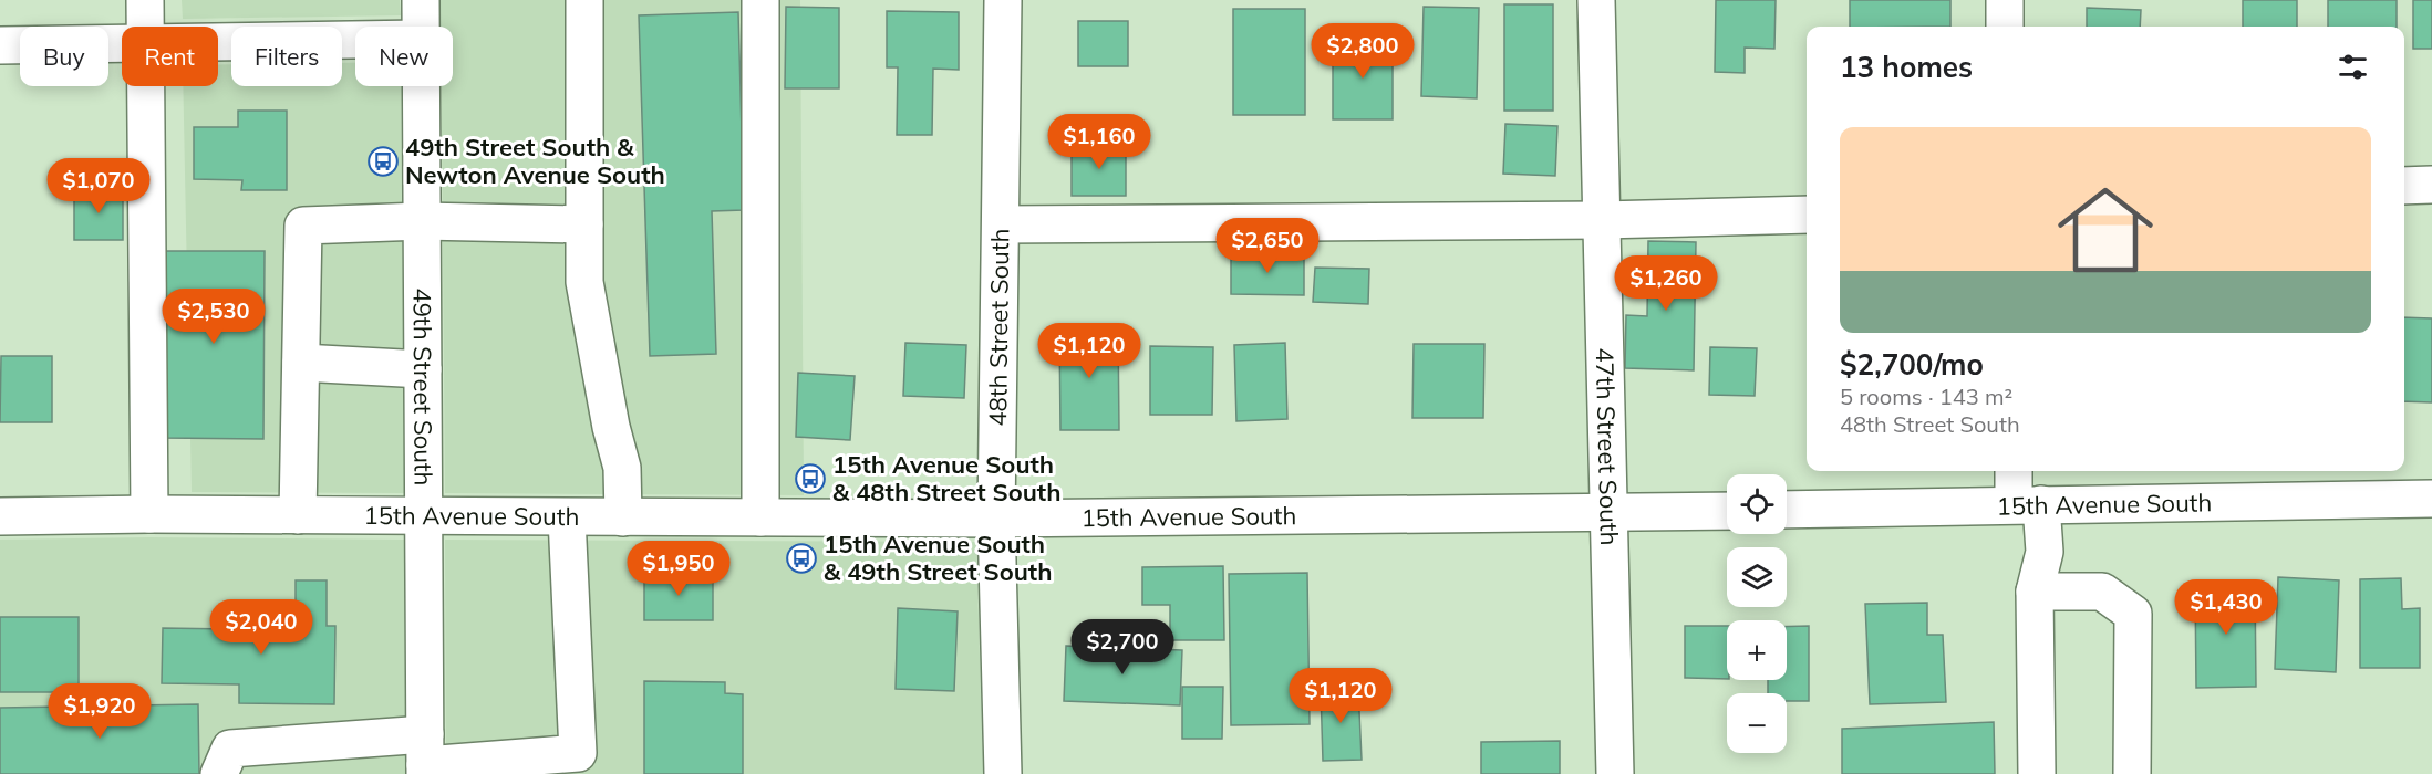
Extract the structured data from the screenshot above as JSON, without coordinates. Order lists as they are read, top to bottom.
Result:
{
  "streets": {
    "street": [
      "48th Street South",
      "49th Street South",
      "47th Street South",
      "15th Avenue South"
    ]
  },
  "crossings": [
    ["48th Street South", "15th Avenue South"],
    ["49th Street South", "15th Avenue South"],
    ["47th Street South", "15th Avenue South"]
  ],
  "places": {
    "bus stop": ["49th Street South & Newton Avenue South", "15th Avenue South & 48th Street South", "15th Avenue South & 49th Street South"]
  },
  "page": {
    "price": [
      "$2,800",
      "$1,160",
      "$1,070",
      "$2,650",
      "$1,260",
      "$2,530",
      "$1,120",
      "$1,950",
      "$1,430",
      "$2,040",
      "$2,700",
      "$1,120",
      "$1,920"
    ],
    "chip": [
      "Buy",
      "Rent",
      "Filters",
      "New"
    ],
    "heading": "13 homes",
    "list": [
      {
        "name": "$2,700/mo",
        "note": "5 rooms · 143 m² · 48th Street South"
      }
    ],
    "map_buttons": ["+", "−"]
  }
}
